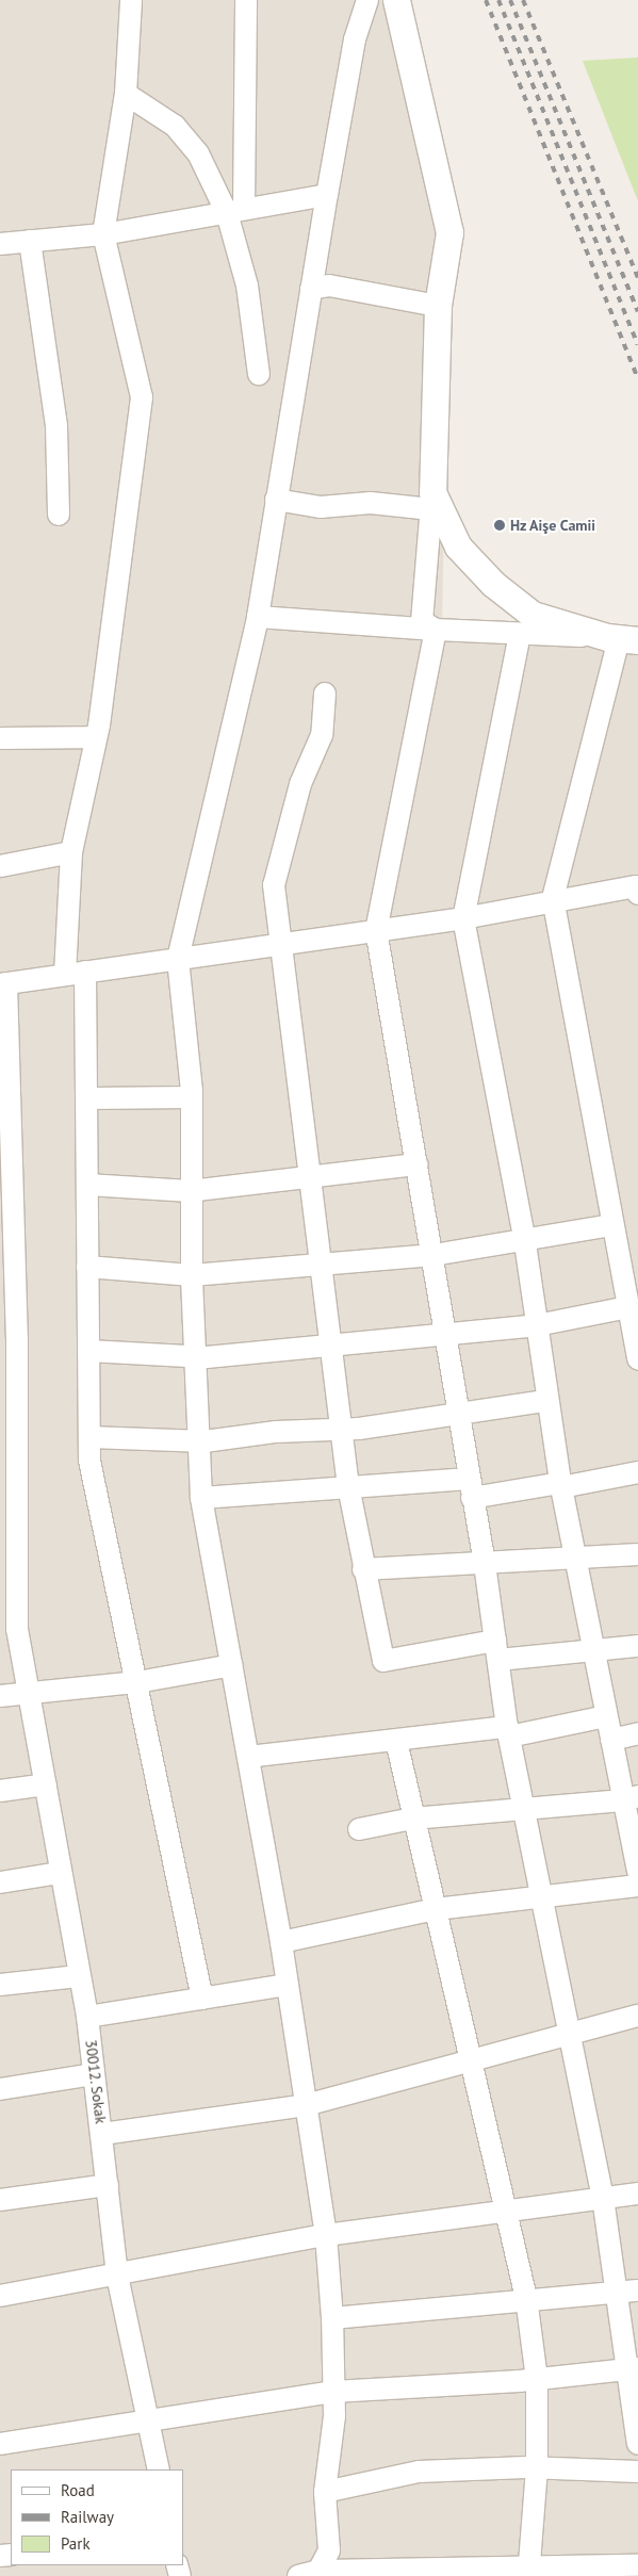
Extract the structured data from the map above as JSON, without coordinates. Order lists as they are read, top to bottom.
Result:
{
  "streets": {
    "street": ["30012. Sokak"]
  },
  "places": ["Hz Aişe Camii"],
  "legend": ["Road", "Railway", "Park"]
}
